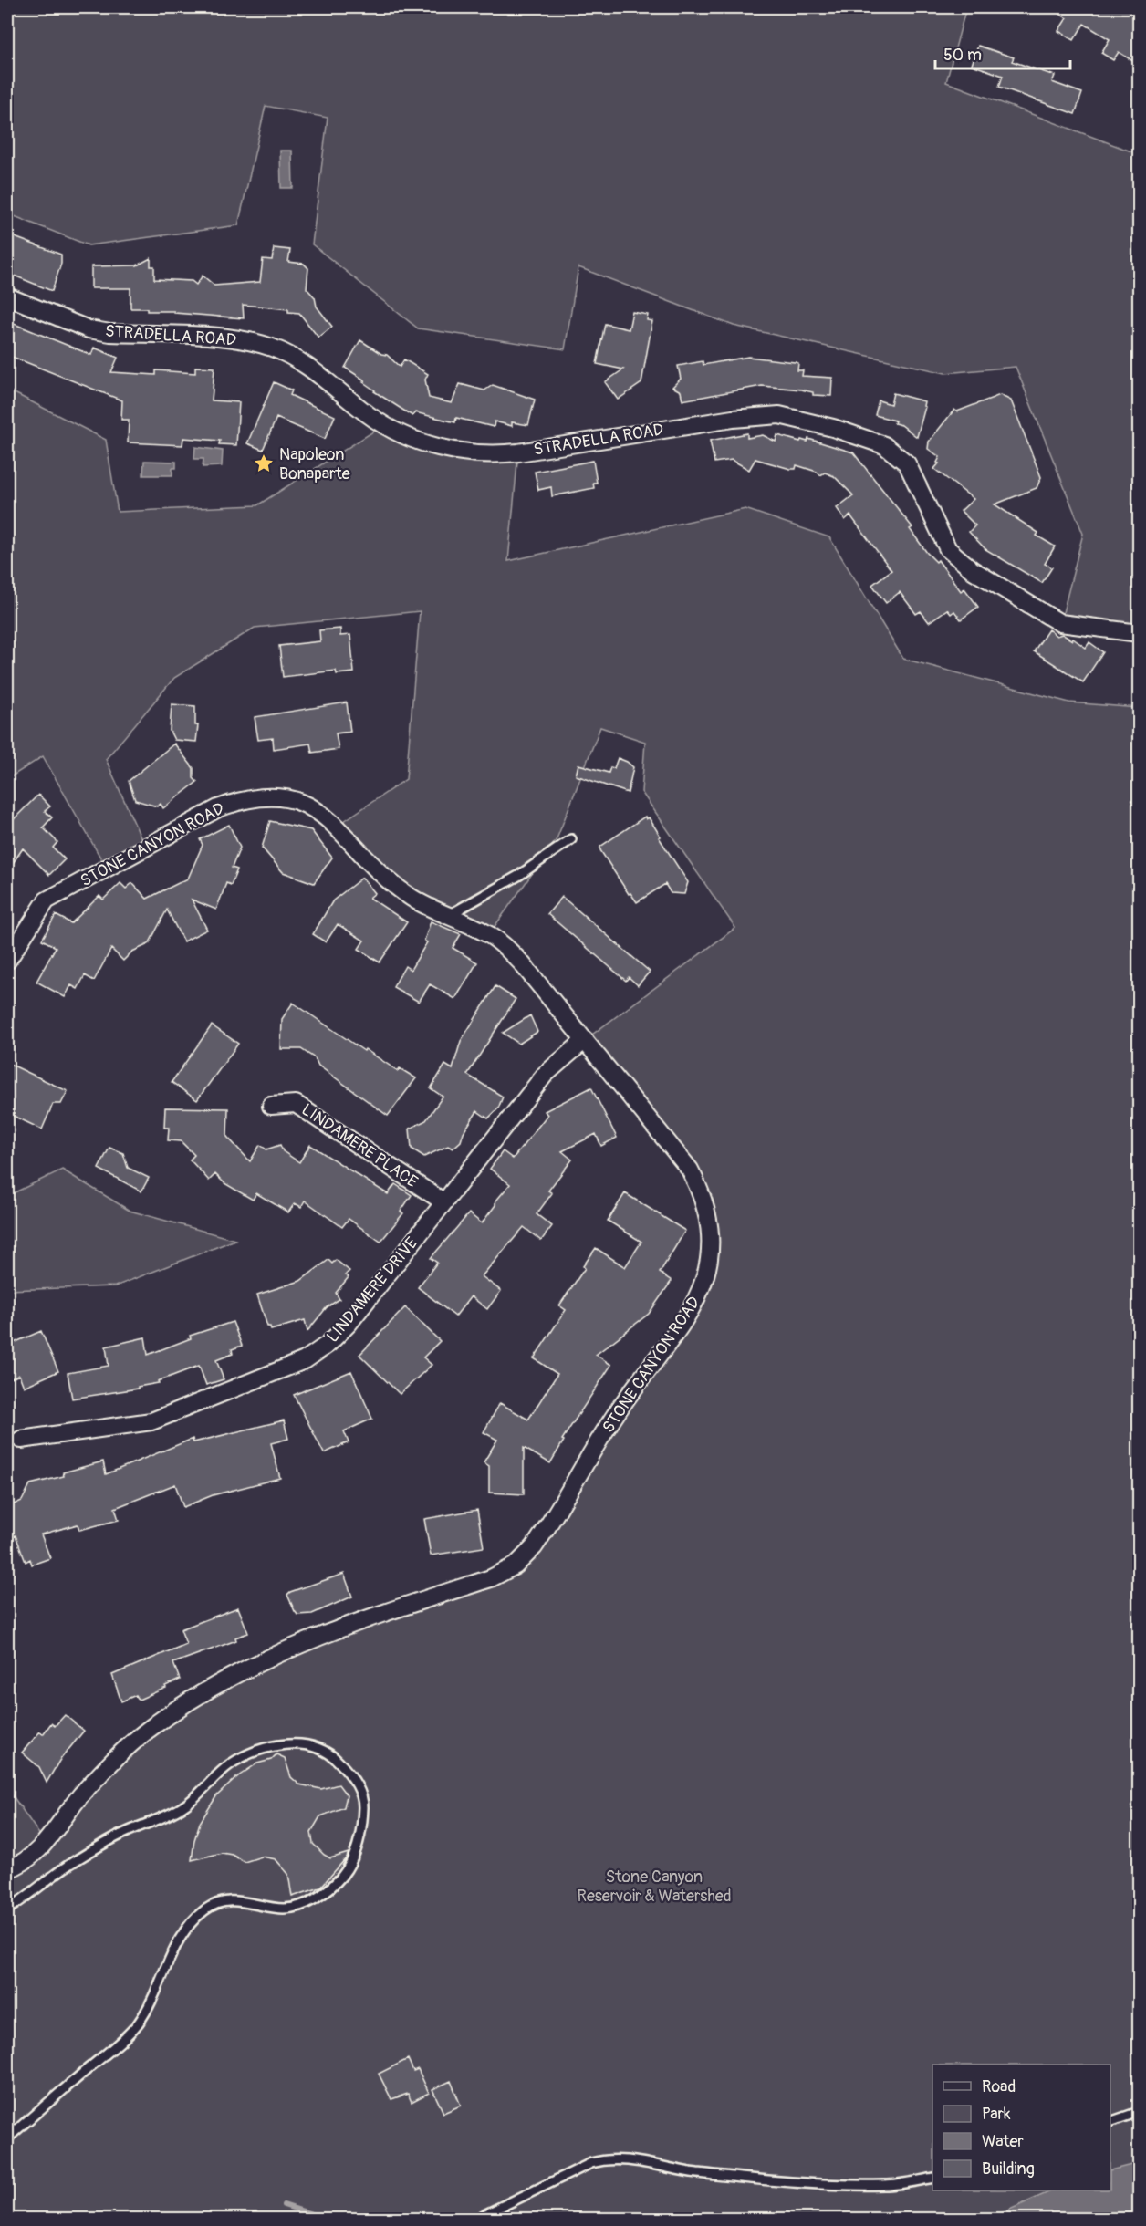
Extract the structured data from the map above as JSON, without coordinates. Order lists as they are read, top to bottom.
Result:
{
  "streets": {
    "street": [
      "STRADELLA ROAD",
      "STONE CANYON ROAD",
      "LINDAMERE PLACE",
      "LINDAMERE DRIVE"
    ]
  },
  "crossings": [
    ["STONE CANYON ROAD", "LINDAMERE DRIVE"],
    ["LINDAMERE PLACE", "LINDAMERE DRIVE"]
  ],
  "parks": ["Stone Canyon Reservoir & Watershed"],
  "places": {
    "place": ["Napoleon Bonaparte"]
  },
  "legend": [
    "Road",
    "Park",
    "Water",
    "Building"
  ],
  "scale_bar": "50 m"
}
